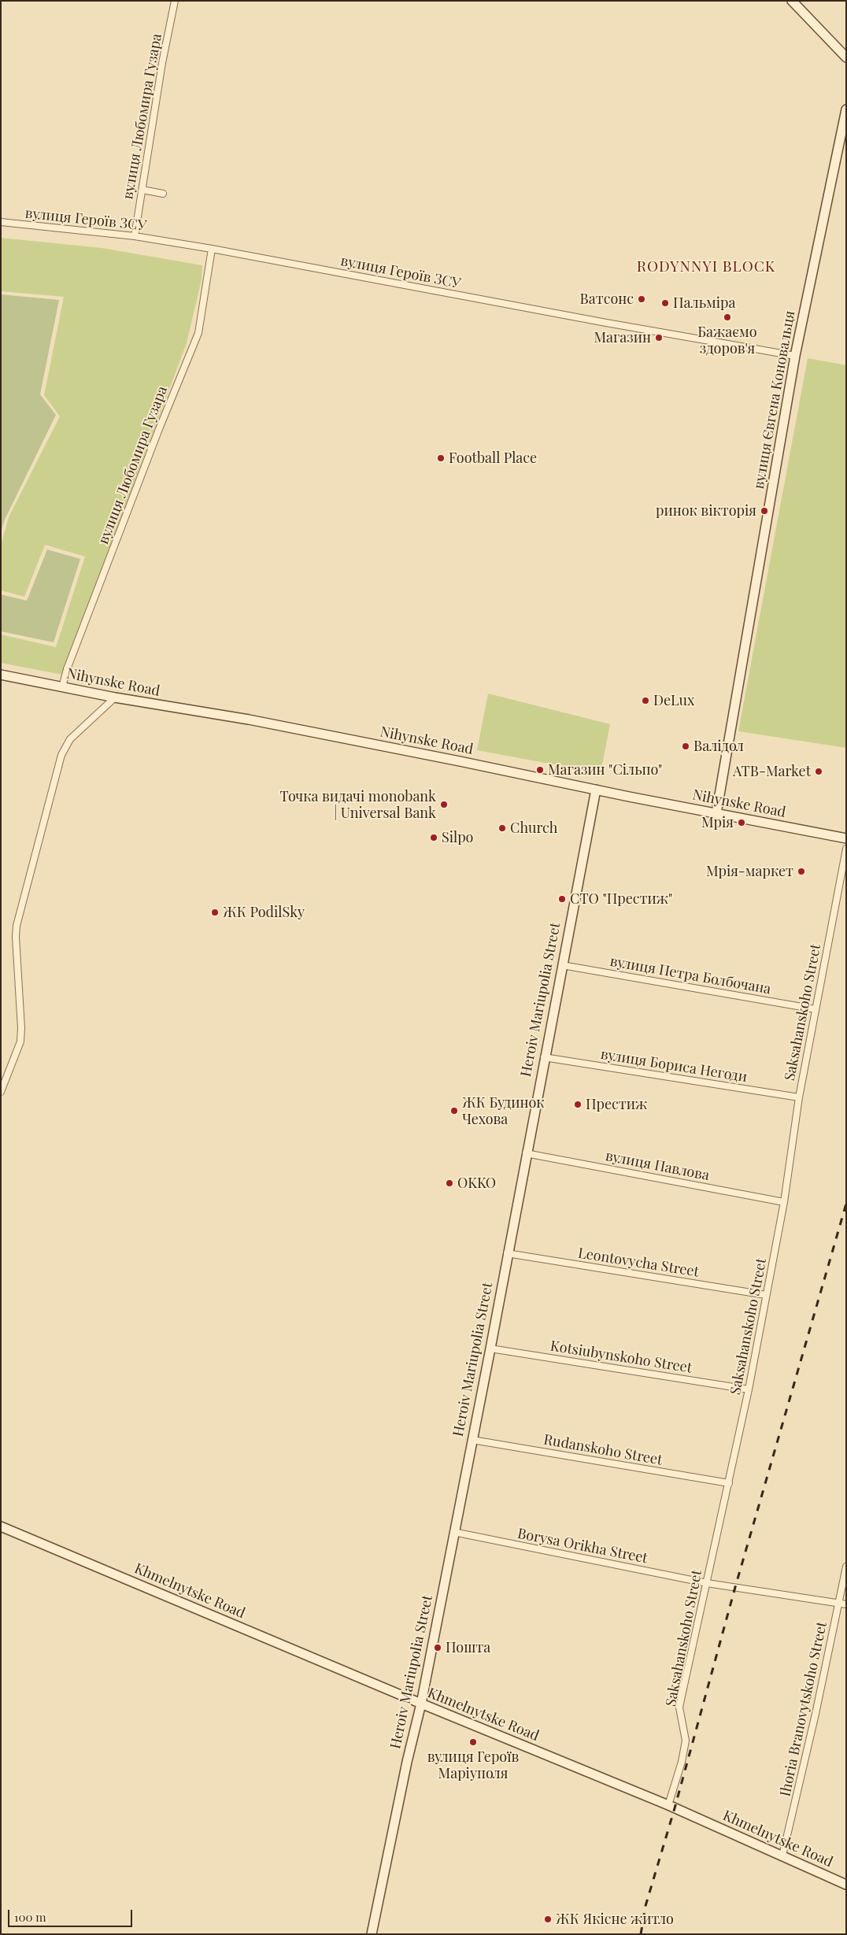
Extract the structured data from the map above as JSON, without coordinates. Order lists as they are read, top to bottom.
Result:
{
  "streets": {
    "main road": [
      "вулиця Євгена Коновальця",
      "Nihynske Road",
      "Heroiv Mariupolia Street",
      "Khmelnytske Road"
    ],
    "street": [
      "вулиця Любомира Гузара",
      "вулиця Героїв ЗСУ",
      "вулиця Петра Болбочана",
      "Saksahanskoho Street",
      "вулиця Бориса Негоди",
      "вулиця Павлова",
      "Leontovycha Street",
      "Kotsiubynskoho Street",
      "Rudanskoho Street",
      "Borysa Orikha Street",
      "Ihoria Branovytskoho Street"
    ]
  },
  "crossings": [
    ["вулиця Любомира Гузара", "вулиця Героїв ЗСУ"],
    ["вулиця Любомира Гузара", "Nihynske Road"],
    ["вулиця Героїв ЗСУ", "вулиця Євгена Коновальця"],
    ["вулиця Євгена Коновальця", "Nihynske Road"],
    ["Nihynske Road", "Heroiv Mariupolia Street"],
    ["вулиця Петра Болбочана", "Heroiv Mariupolia Street"],
    ["вулиця Петра Болбочана", "Saksahanskoho Street"],
    ["Heroiv Mariupolia Street", "вулиця Бориса Негоди"],
    ["Heroiv Mariupolia Street", "вулиця Павлова"],
    ["Heroiv Mariupolia Street", "Leontovycha Street"],
    ["Heroiv Mariupolia Street", "Kotsiubynskoho Street"],
    ["Heroiv Mariupolia Street", "Rudanskoho Street"],
    ["Heroiv Mariupolia Street", "Borysa Orikha Street"],
    ["Heroiv Mariupolia Street", "Khmelnytske Road"],
    ["Saksahanskoho Street", "вулиця Бориса Негоди"],
    ["Saksahanskoho Street", "вулиця Павлова"],
    ["Saksahanskoho Street", "Leontovycha Street"],
    ["Saksahanskoho Street", "Kotsiubynskoho Street"],
    ["Saksahanskoho Street", "Rudanskoho Street"],
    ["Saksahanskoho Street", "Borysa Orikha Street"],
    ["Saksahanskoho Street", "Khmelnytske Road"],
    ["Borysa Orikha Street", "Ihoria Branovytskoho Street"],
    ["Khmelnytske Road", "Ihoria Branovytskoho Street"]
  ],
  "districts": ["RODYNNYI BLOCK"],
  "places": [
    "Ватсонс",
    "Пальміра",
    "Бажаємо здоров'я",
    "Магазин",
    "Football Place",
    "ринок вікторія",
    "DeLux",
    "Валідол",
    "Магазин \"Сільпо\"",
    "ATB-Market",
    "Точка видачі monobank | Universal Bank",
    "Мрія",
    "Church",
    "Silpo",
    "Мрія-маркет",
    "СТО \"Престиж\"",
    "ЖК PodilSky",
    "Престиж",
    "ЖК Будинок Чехова",
    "OKKO",
    "Пошта",
    "вулиця Героїв Маріуполя",
    "ЖК Якісне житло"
  ],
  "scale_bar": "100 m"
}
